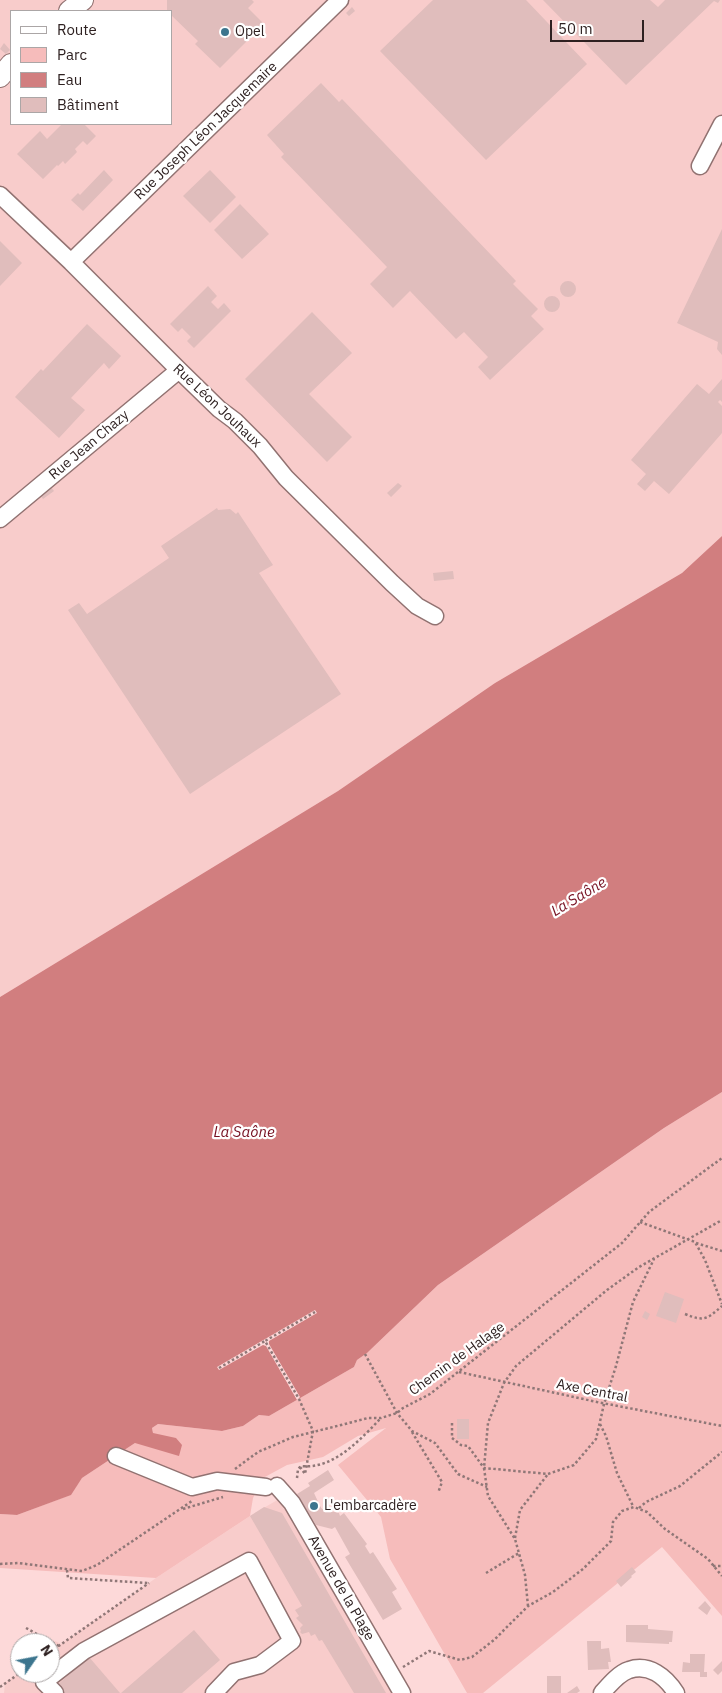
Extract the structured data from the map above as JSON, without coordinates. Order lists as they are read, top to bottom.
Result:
{
  "streets": {
    "street": [
      "Rue Joseph Léon Jacquemaire",
      "Rue Léon Jouhaux",
      "Rue Jean Chazy",
      "Avenue de la Plage"
    ],
    "path": ["Chemin de Halage", "Axe Central"]
  },
  "crossings": [
    ["Rue Joseph Léon Jacquemaire", "Rue Léon Jouhaux"],
    ["Rue Léon Jouhaux", "Rue Jean Chazy"],
    ["Chemin de Halage", "Axe Central"],
    ["Chemin de Halage", "Avenue de la Plage"]
  ],
  "water": ["La Saône"],
  "places": ["Opel", "L'embarcadère"],
  "legend": [
    "Route",
    "Parc",
    "Eau",
    "Bâtiment"
  ],
  "scale_bar": "50 m",
  "north": "top right"
}
